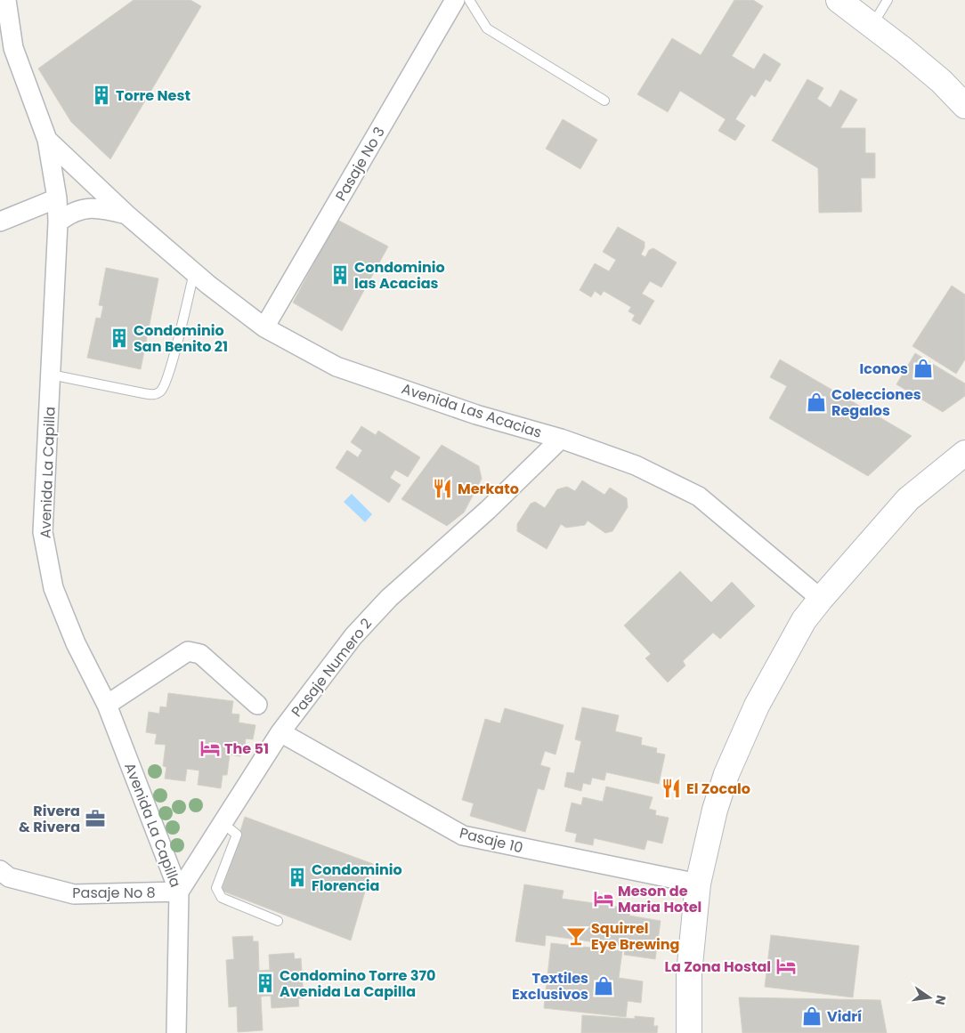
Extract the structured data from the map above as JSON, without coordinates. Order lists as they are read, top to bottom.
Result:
{
  "streets": {
    "street": [
      "Pasaje No 3",
      "Avenida Las Acacias",
      "Avenida La Capilla",
      "Pasaje Numero 2",
      "Pasaje 10",
      "Pasaje No 8"
    ]
  },
  "crossings": [
    ["Pasaje No 3", "Avenida Las Acacias"],
    ["Avenida Las Acacias", "Avenida La Capilla"],
    ["Avenida Las Acacias", "Pasaje Numero 2"],
    ["Avenida La Capilla", "Pasaje Numero 2"],
    ["Avenida La Capilla", "Pasaje No 8"],
    ["Pasaje Numero 2", "Pasaje 10"],
    ["Pasaje Numero 2", "Pasaje No 8"]
  ],
  "places": {
    "building": [
      "Torre Nest",
      "Condominio las Acacias",
      "Condominio San Benito 21",
      "Condominio Florencia",
      "Condomino Torre 370 Avenida La Capilla"
    ],
    "shop": [
      "Iconos",
      "Colecciones Regalos",
      "Textiles Exclusivos",
      "Vidrí"
    ],
    "restaurant": ["Merkato", "El Zocalo"],
    "hotel": ["The 51", "Meson de Maria Hotel", "La Zona Hostal"],
    "office": ["Rivera & Rivera"],
    "bar": ["Squirrel Eye Brewing"]
  },
  "north": "right"
}
